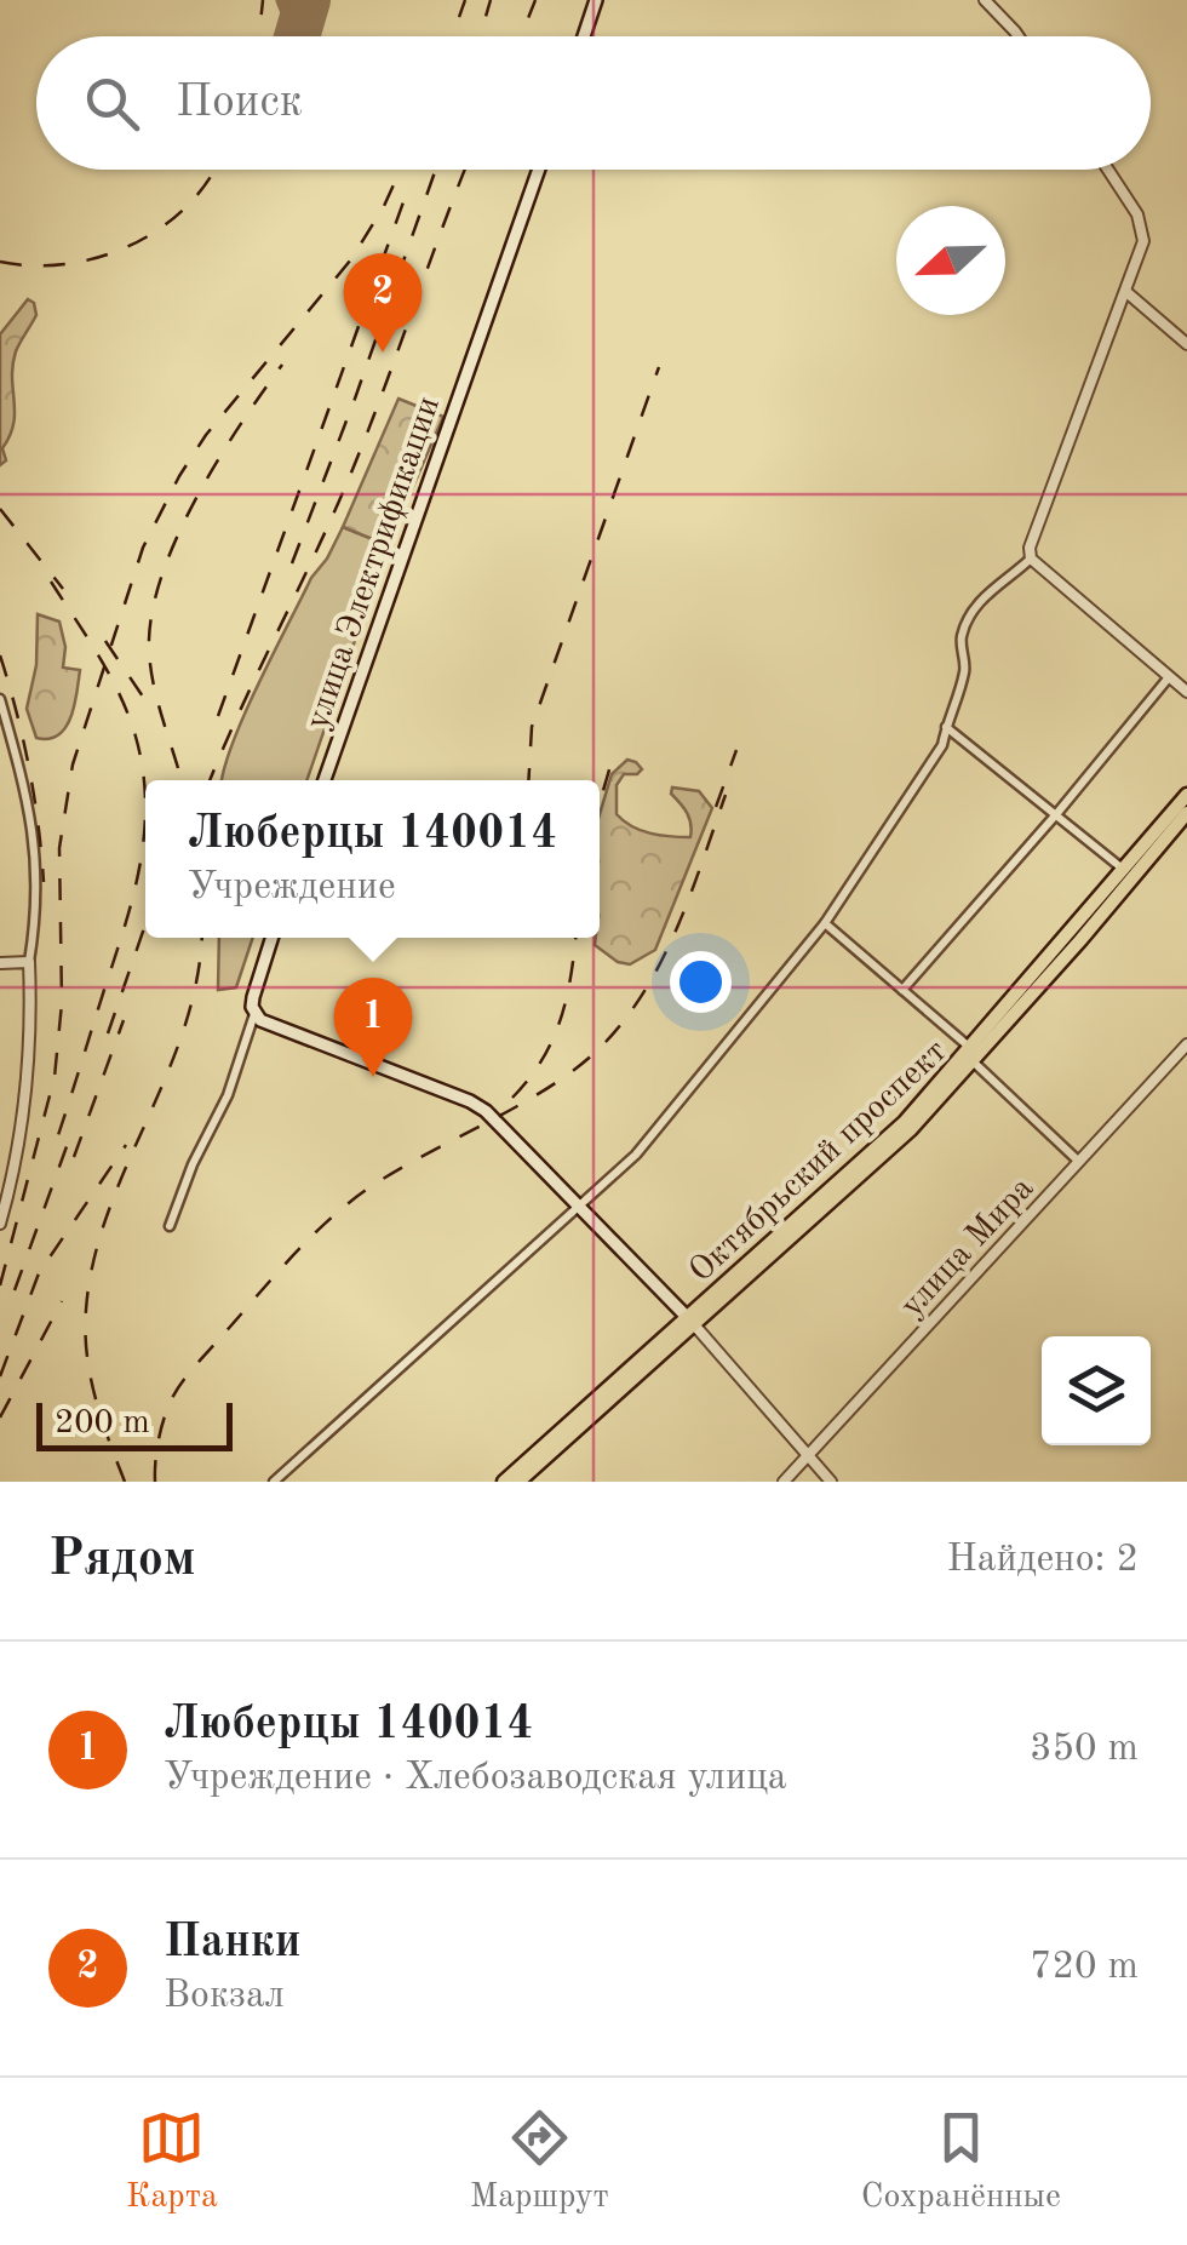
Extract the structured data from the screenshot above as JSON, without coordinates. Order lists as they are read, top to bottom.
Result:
{
  "streets": {
    "main road": ["улица Электрификации", "Октябрьский проспект"],
    "street": ["улица Мира"]
  },
  "scale_bar": "200 m",
  "north": "left",
  "page": {
    "search": "Поиск",
    "pins": ["2", "1"],
    "popup": ["Люберцы 140014", "Учреждение"],
    "scale": "200 m",
    "heading": ["Рядом", "Найдено: 2"],
    "list": [
      {
        "mark": "1",
        "name": "Люберцы 140014",
        "note": "Учреждение · Хлебозаводская улица",
        "value": "350 m"
      },
      {
        "mark": "2",
        "name": "Панки",
        "note": "Вокзал",
        "value": "720 m"
      }
    ],
    "nav": ["Карта", "Маршрут", "Сохранённые"]
  }
}
